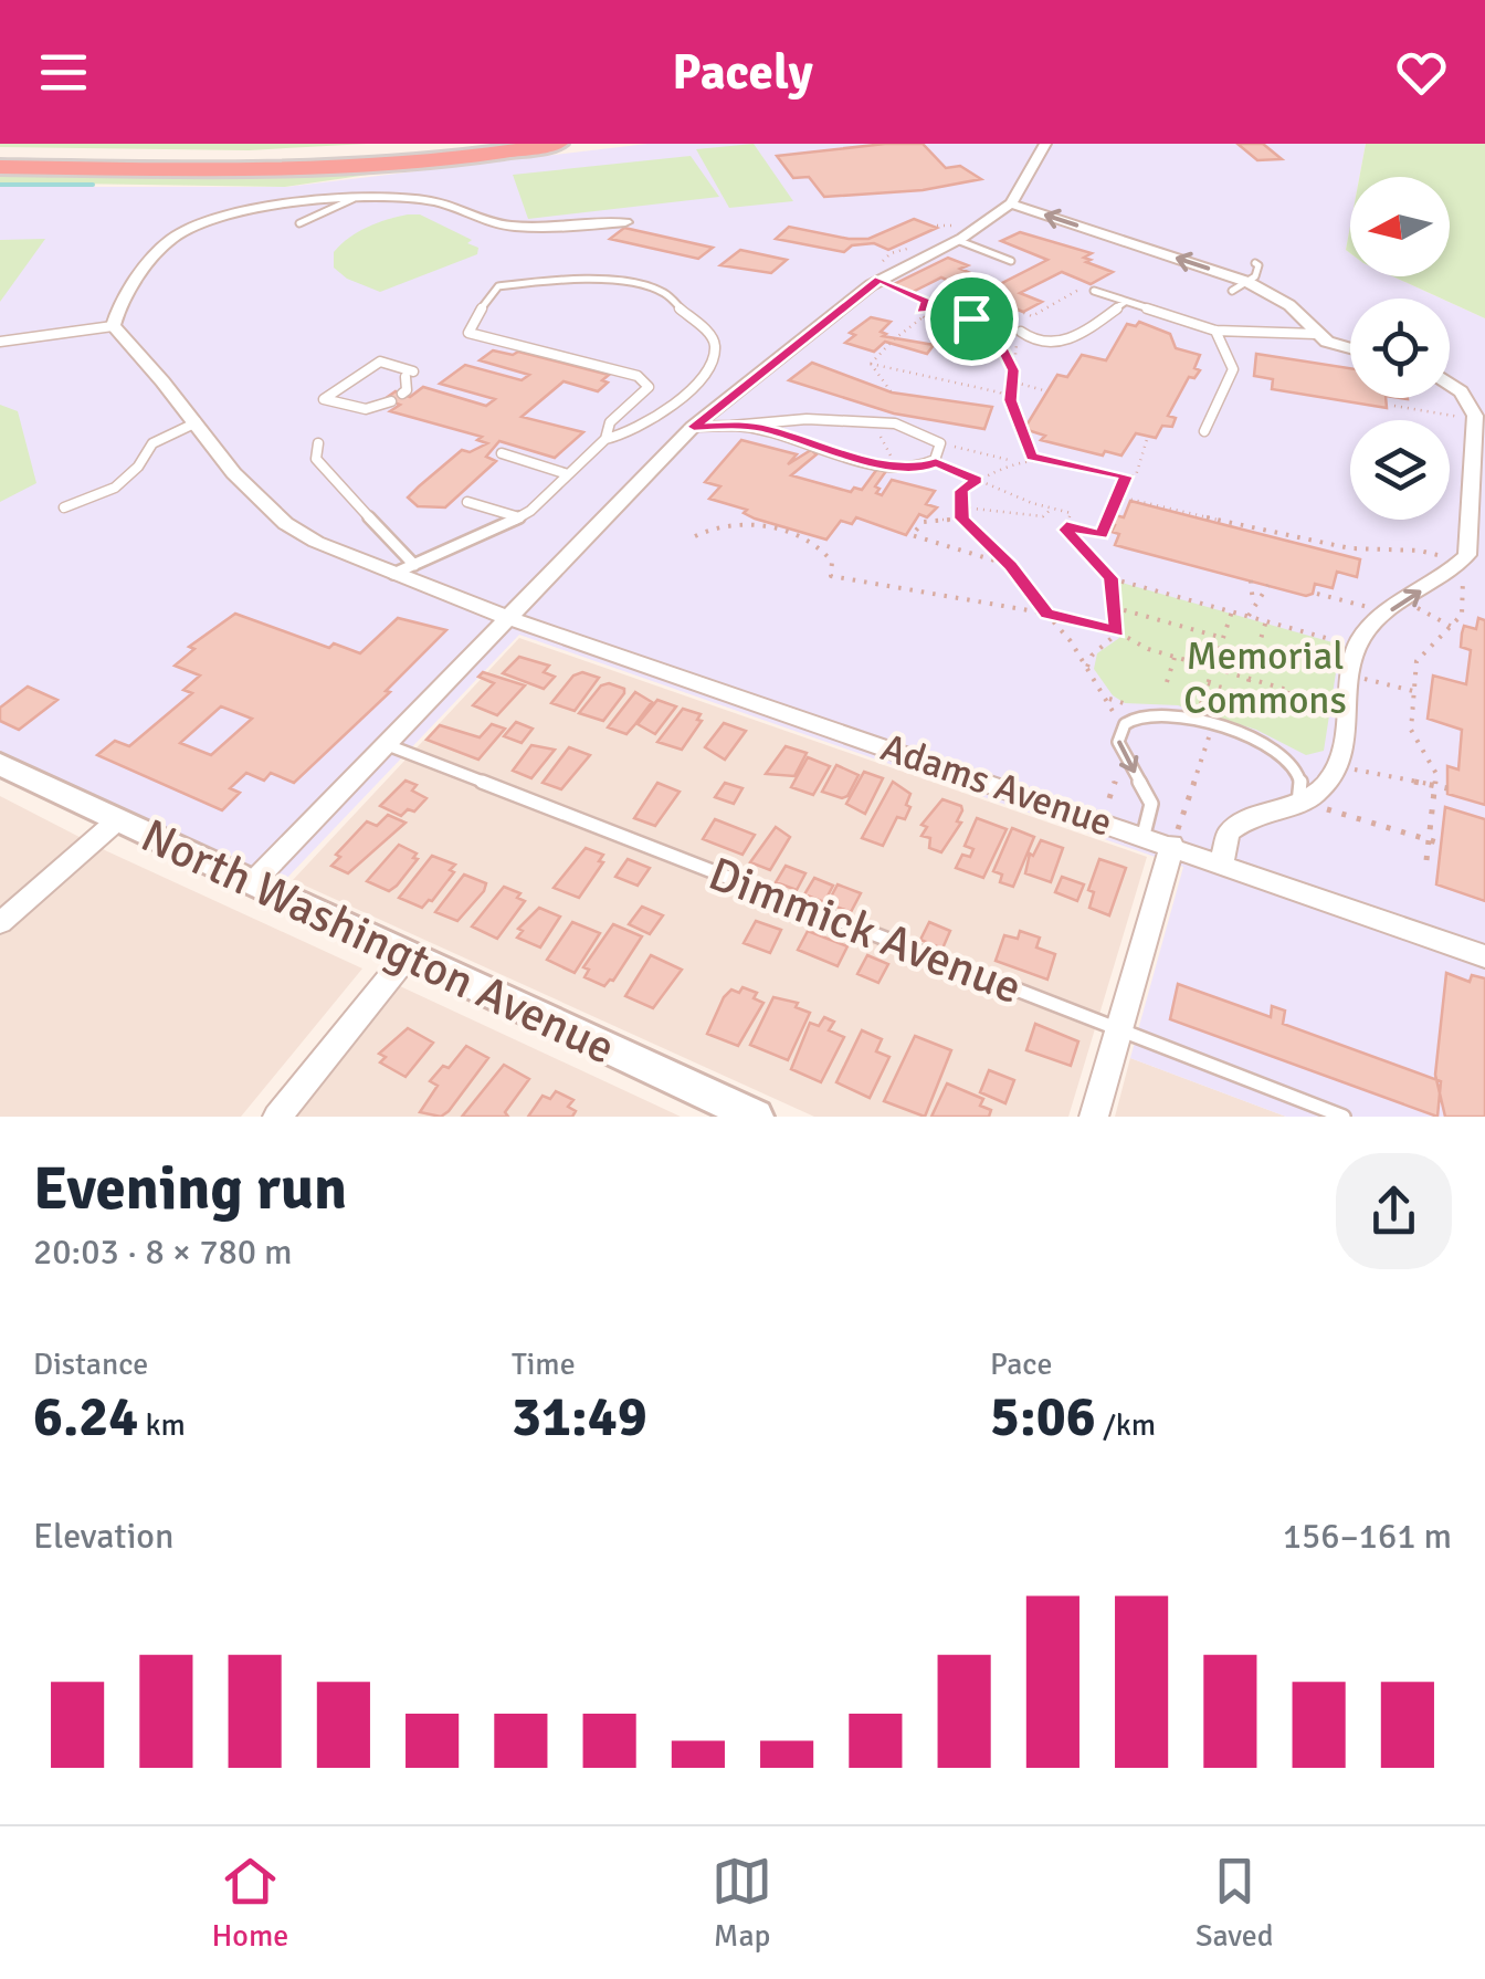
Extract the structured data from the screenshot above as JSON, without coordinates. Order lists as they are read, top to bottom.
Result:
{
  "streets": {
    "street": ["Adams Avenue", "North Washington Avenue"],
    "lane": ["Dimmick Avenue"]
  },
  "parks": ["Memorial Commons"],
  "north": "left",
  "page": {
    "header": "Pacely",
    "heading": ["Evening run", "20:03 · 8 × 780 m"],
    "stats": [
      ["Distance", "6.24 km"],
      ["Time", "31:49"],
      ["Pace", "5:06 /km"]
    ],
    "chart": ["Elevation", "156–161 m"],
    "tabs": ["Home", "Map", "Saved"]
  }
}
